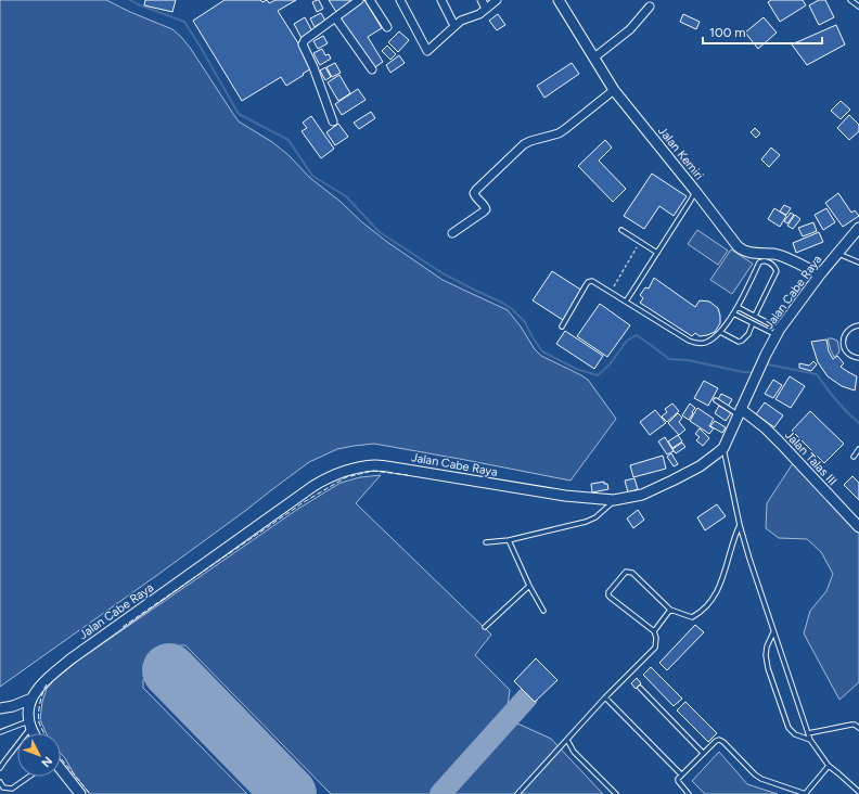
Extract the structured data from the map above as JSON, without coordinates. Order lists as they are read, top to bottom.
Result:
{
  "streets": {
    "main road": ["Jalan Kemiri", "Jalan Cabe Raya", "Jalan Talas III"]
  },
  "crossings": [
    ["Jalan Kemiri", "Jalan Cabe Raya"],
    ["Jalan Cabe Raya", "Jalan Talas III"]
  ],
  "scale_bar": "100 m",
  "north": "bottom right"
}
